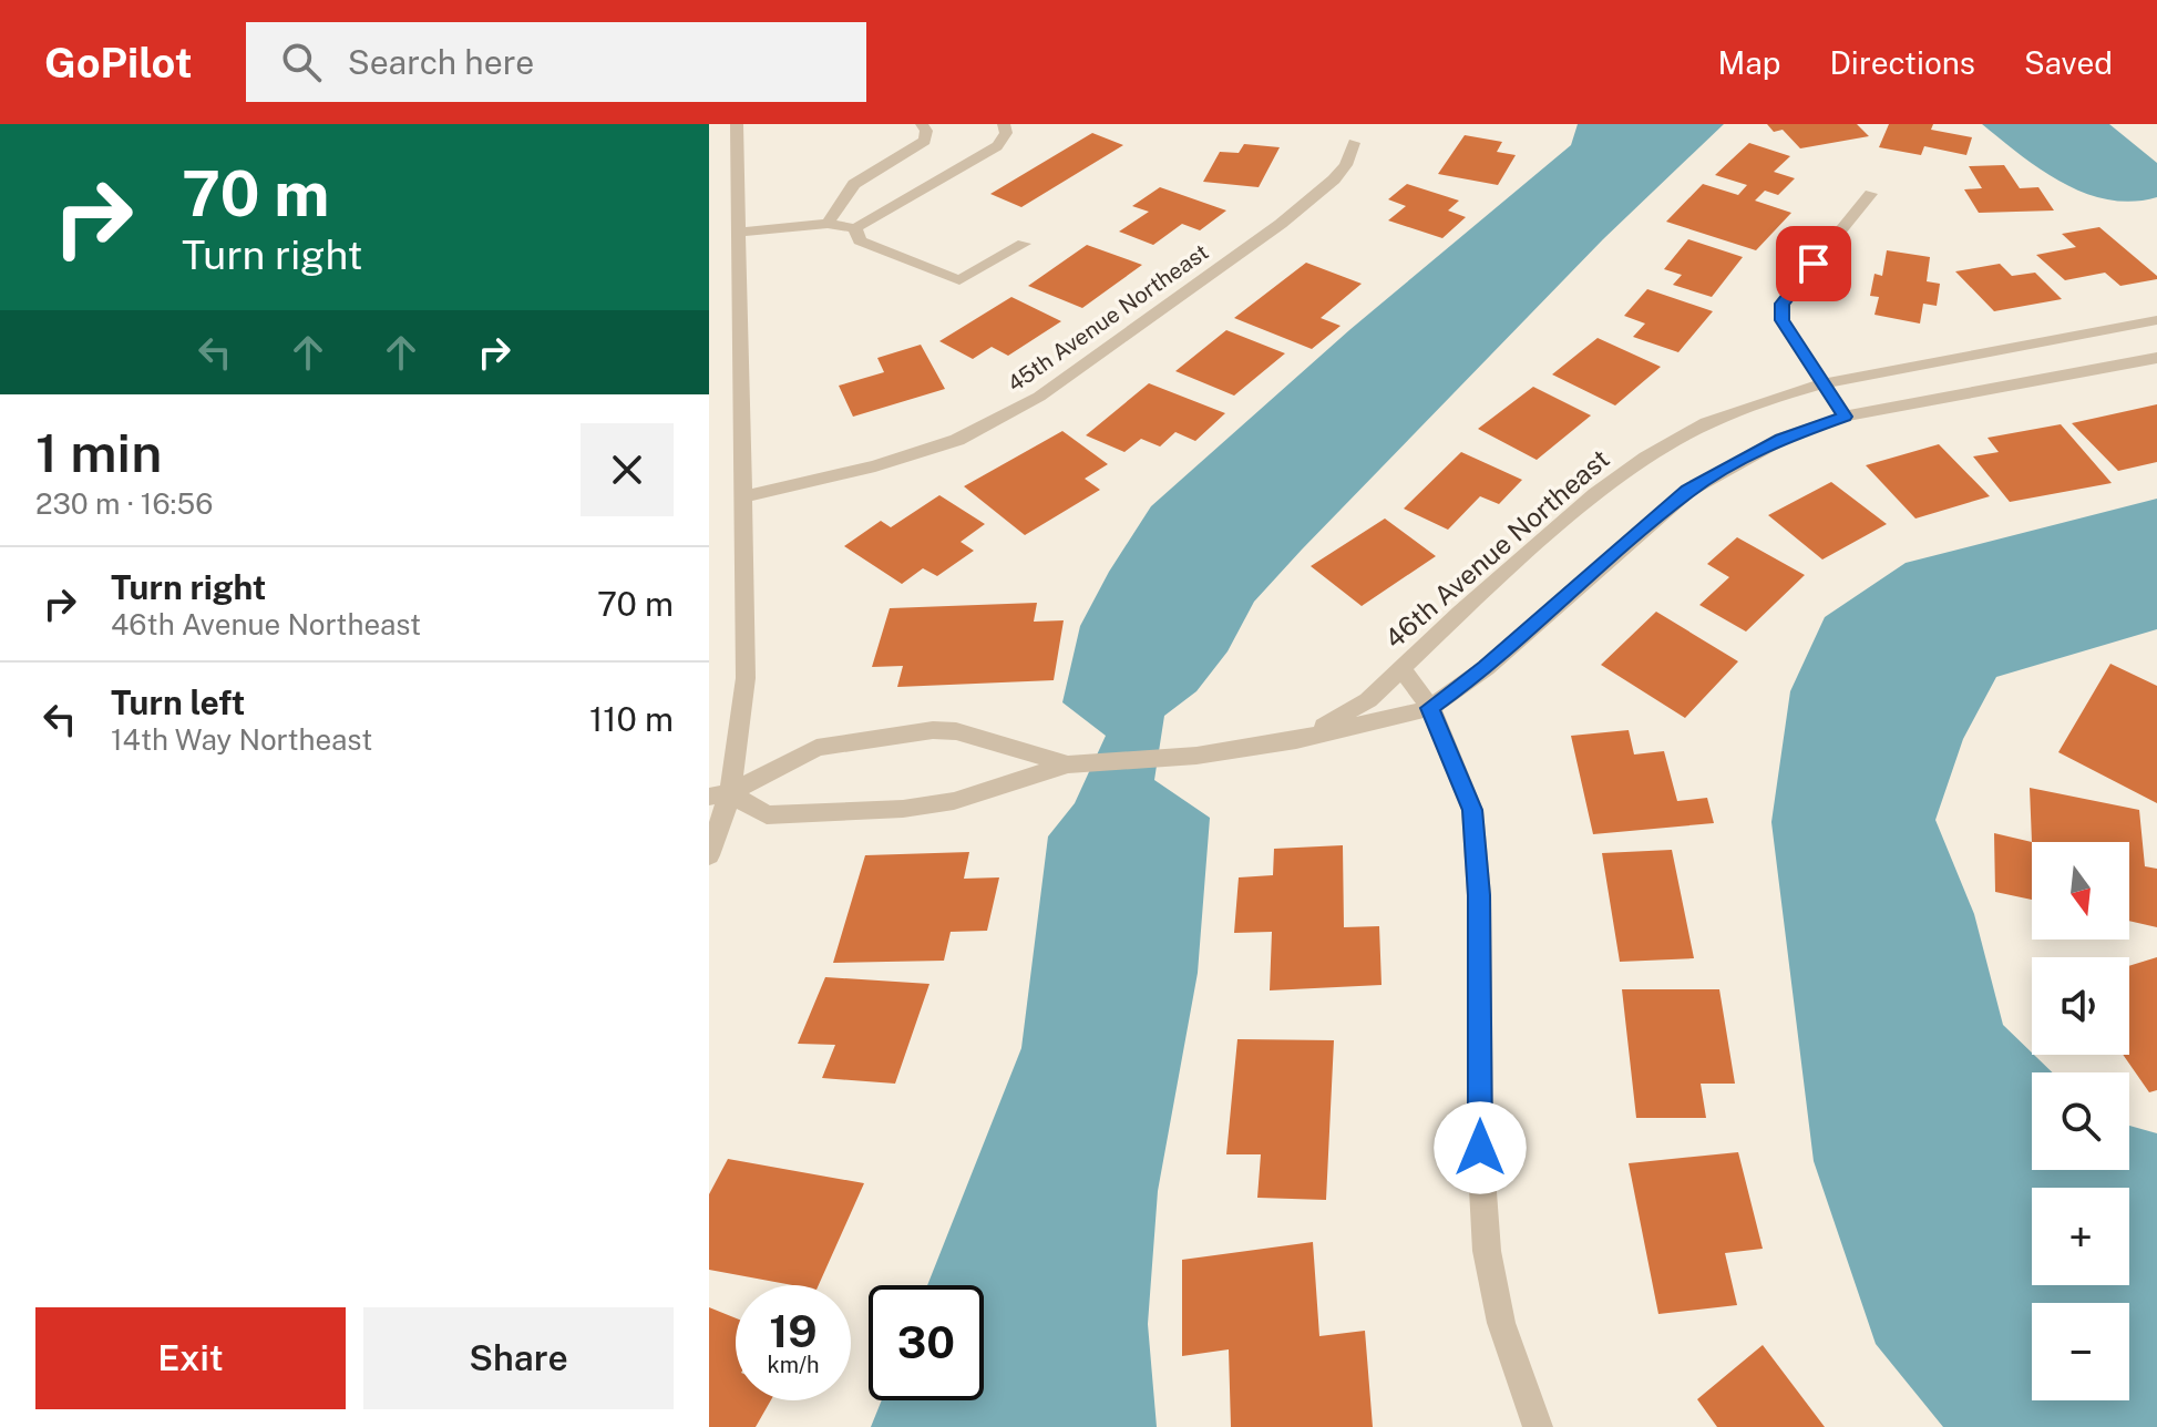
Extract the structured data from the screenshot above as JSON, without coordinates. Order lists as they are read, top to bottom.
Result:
{
  "streets": {
    "street": ["45th Avenue Northeast", "46th Avenue Northeast"]
  },
  "north": "bottom",
  "page": {
    "header": "GoPilot",
    "search": "Search here",
    "nav": ["Map", "Directions", "Saved"],
    "turn": ["70 m", "Turn right"],
    "heading": ["1 min", "230 m · 16:56"],
    "list": [
      {
        "name": "Turn right",
        "note": "46th Avenue Northeast",
        "value": "70 m"
      },
      {
        "name": "Turn left",
        "note": "14th Way Northeast",
        "value": "110 m"
      }
    ],
    "map_buttons": ["+", "−"],
    "speed": "19 km/h",
    "limit": "30",
    "buttons": ["Exit", "Share"]
  }
}
